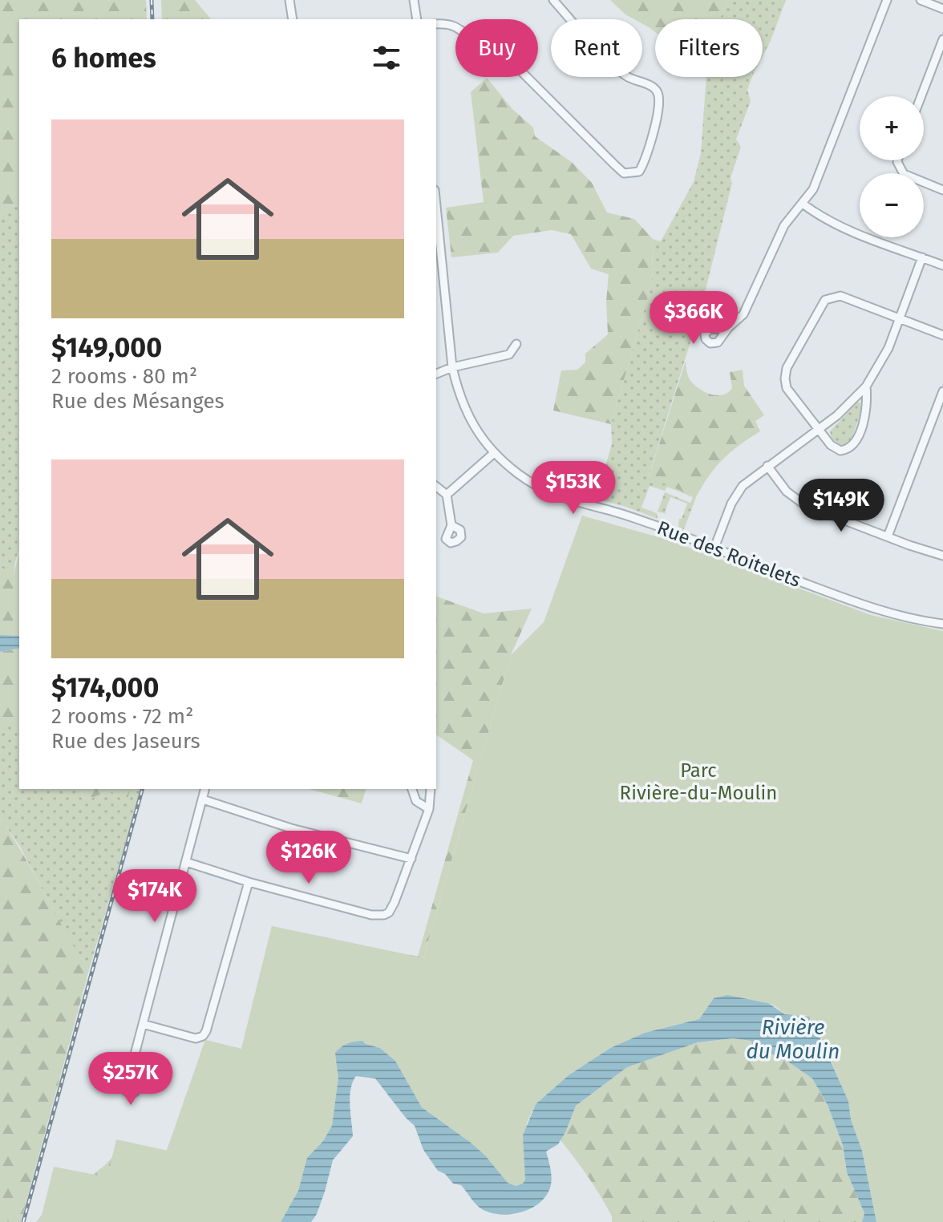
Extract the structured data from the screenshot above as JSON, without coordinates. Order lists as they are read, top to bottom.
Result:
{
  "streets": {
    "street": ["Rue des Roitelets"]
  },
  "water": ["Rivière du Moulin"],
  "parks": ["Parc Rivière-du-Moulin"],
  "page": {
    "chip": ["Buy", "Rent", "Filters"],
    "heading": "6 homes",
    "map_buttons": ["+", "−"],
    "list": [
      {
        "name": "$149,000",
        "note": "2 rooms · 80 m² · Rue des Mésanges"
      },
      {
        "name": "$174,000",
        "note": "2 rooms · 72 m² · Rue des Jaseurs"
      }
    ],
    "price": [
      "$366K",
      "$153K",
      "$149K",
      "$126K",
      "$174K",
      "$257K"
    ]
  }
}
